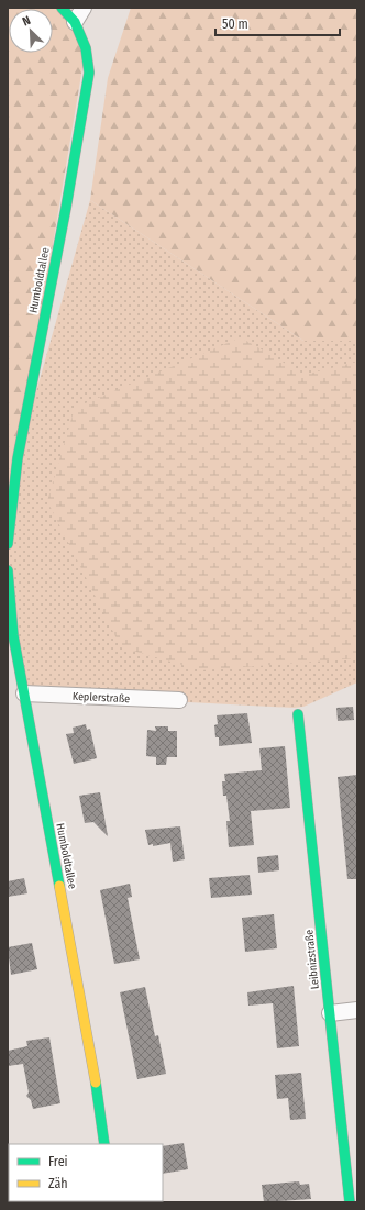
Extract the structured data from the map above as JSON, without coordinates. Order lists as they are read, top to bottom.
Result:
{
  "streets": {
    "street": ["Humboldtallee", "Keplerstraße", "Leibnizstraße"]
  },
  "crossings": [
    ["Humboldtallee", "Keplerstraße"]
  ],
  "legend": ["Frei", "Zäh"],
  "scale_bar": "50 m",
  "north": "top left"
}
